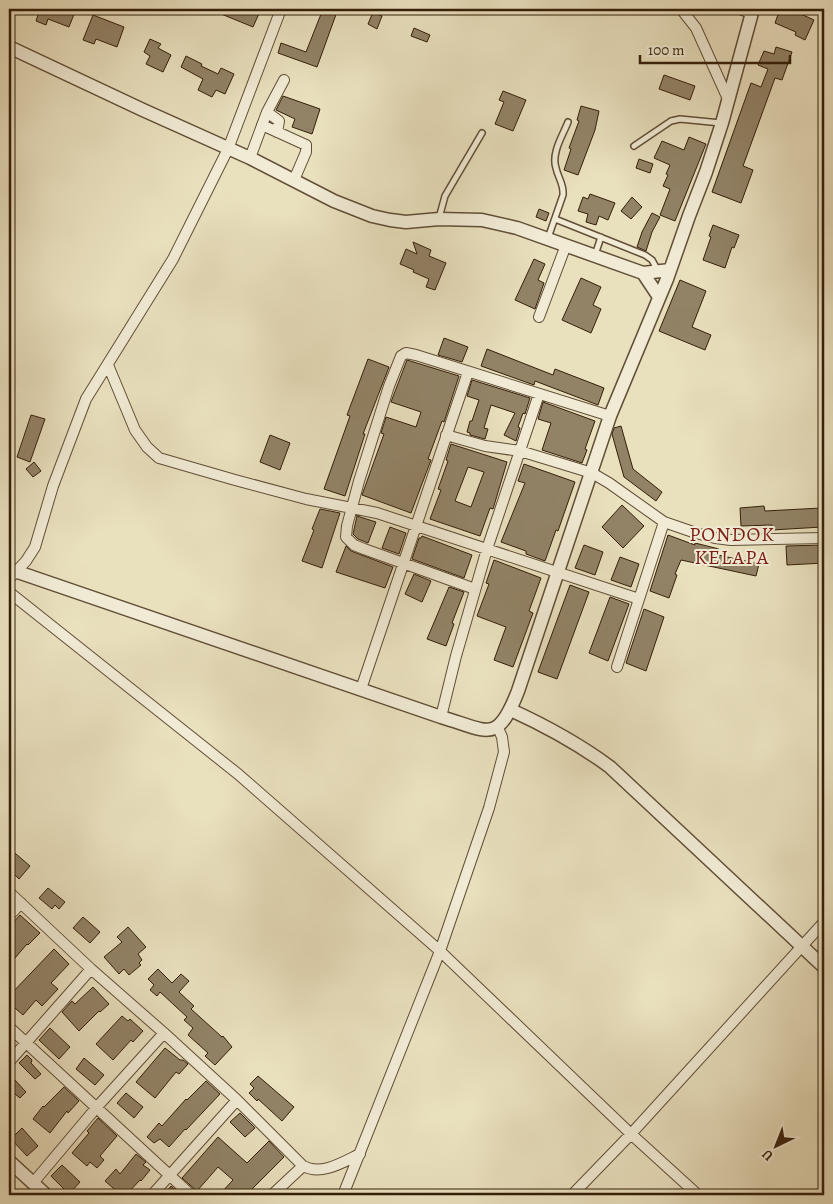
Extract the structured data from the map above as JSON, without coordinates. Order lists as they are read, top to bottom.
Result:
{
  "districts": ["PONDOK KELAPA"],
  "scale_bar": "100 m",
  "north": "bottom left"
}
